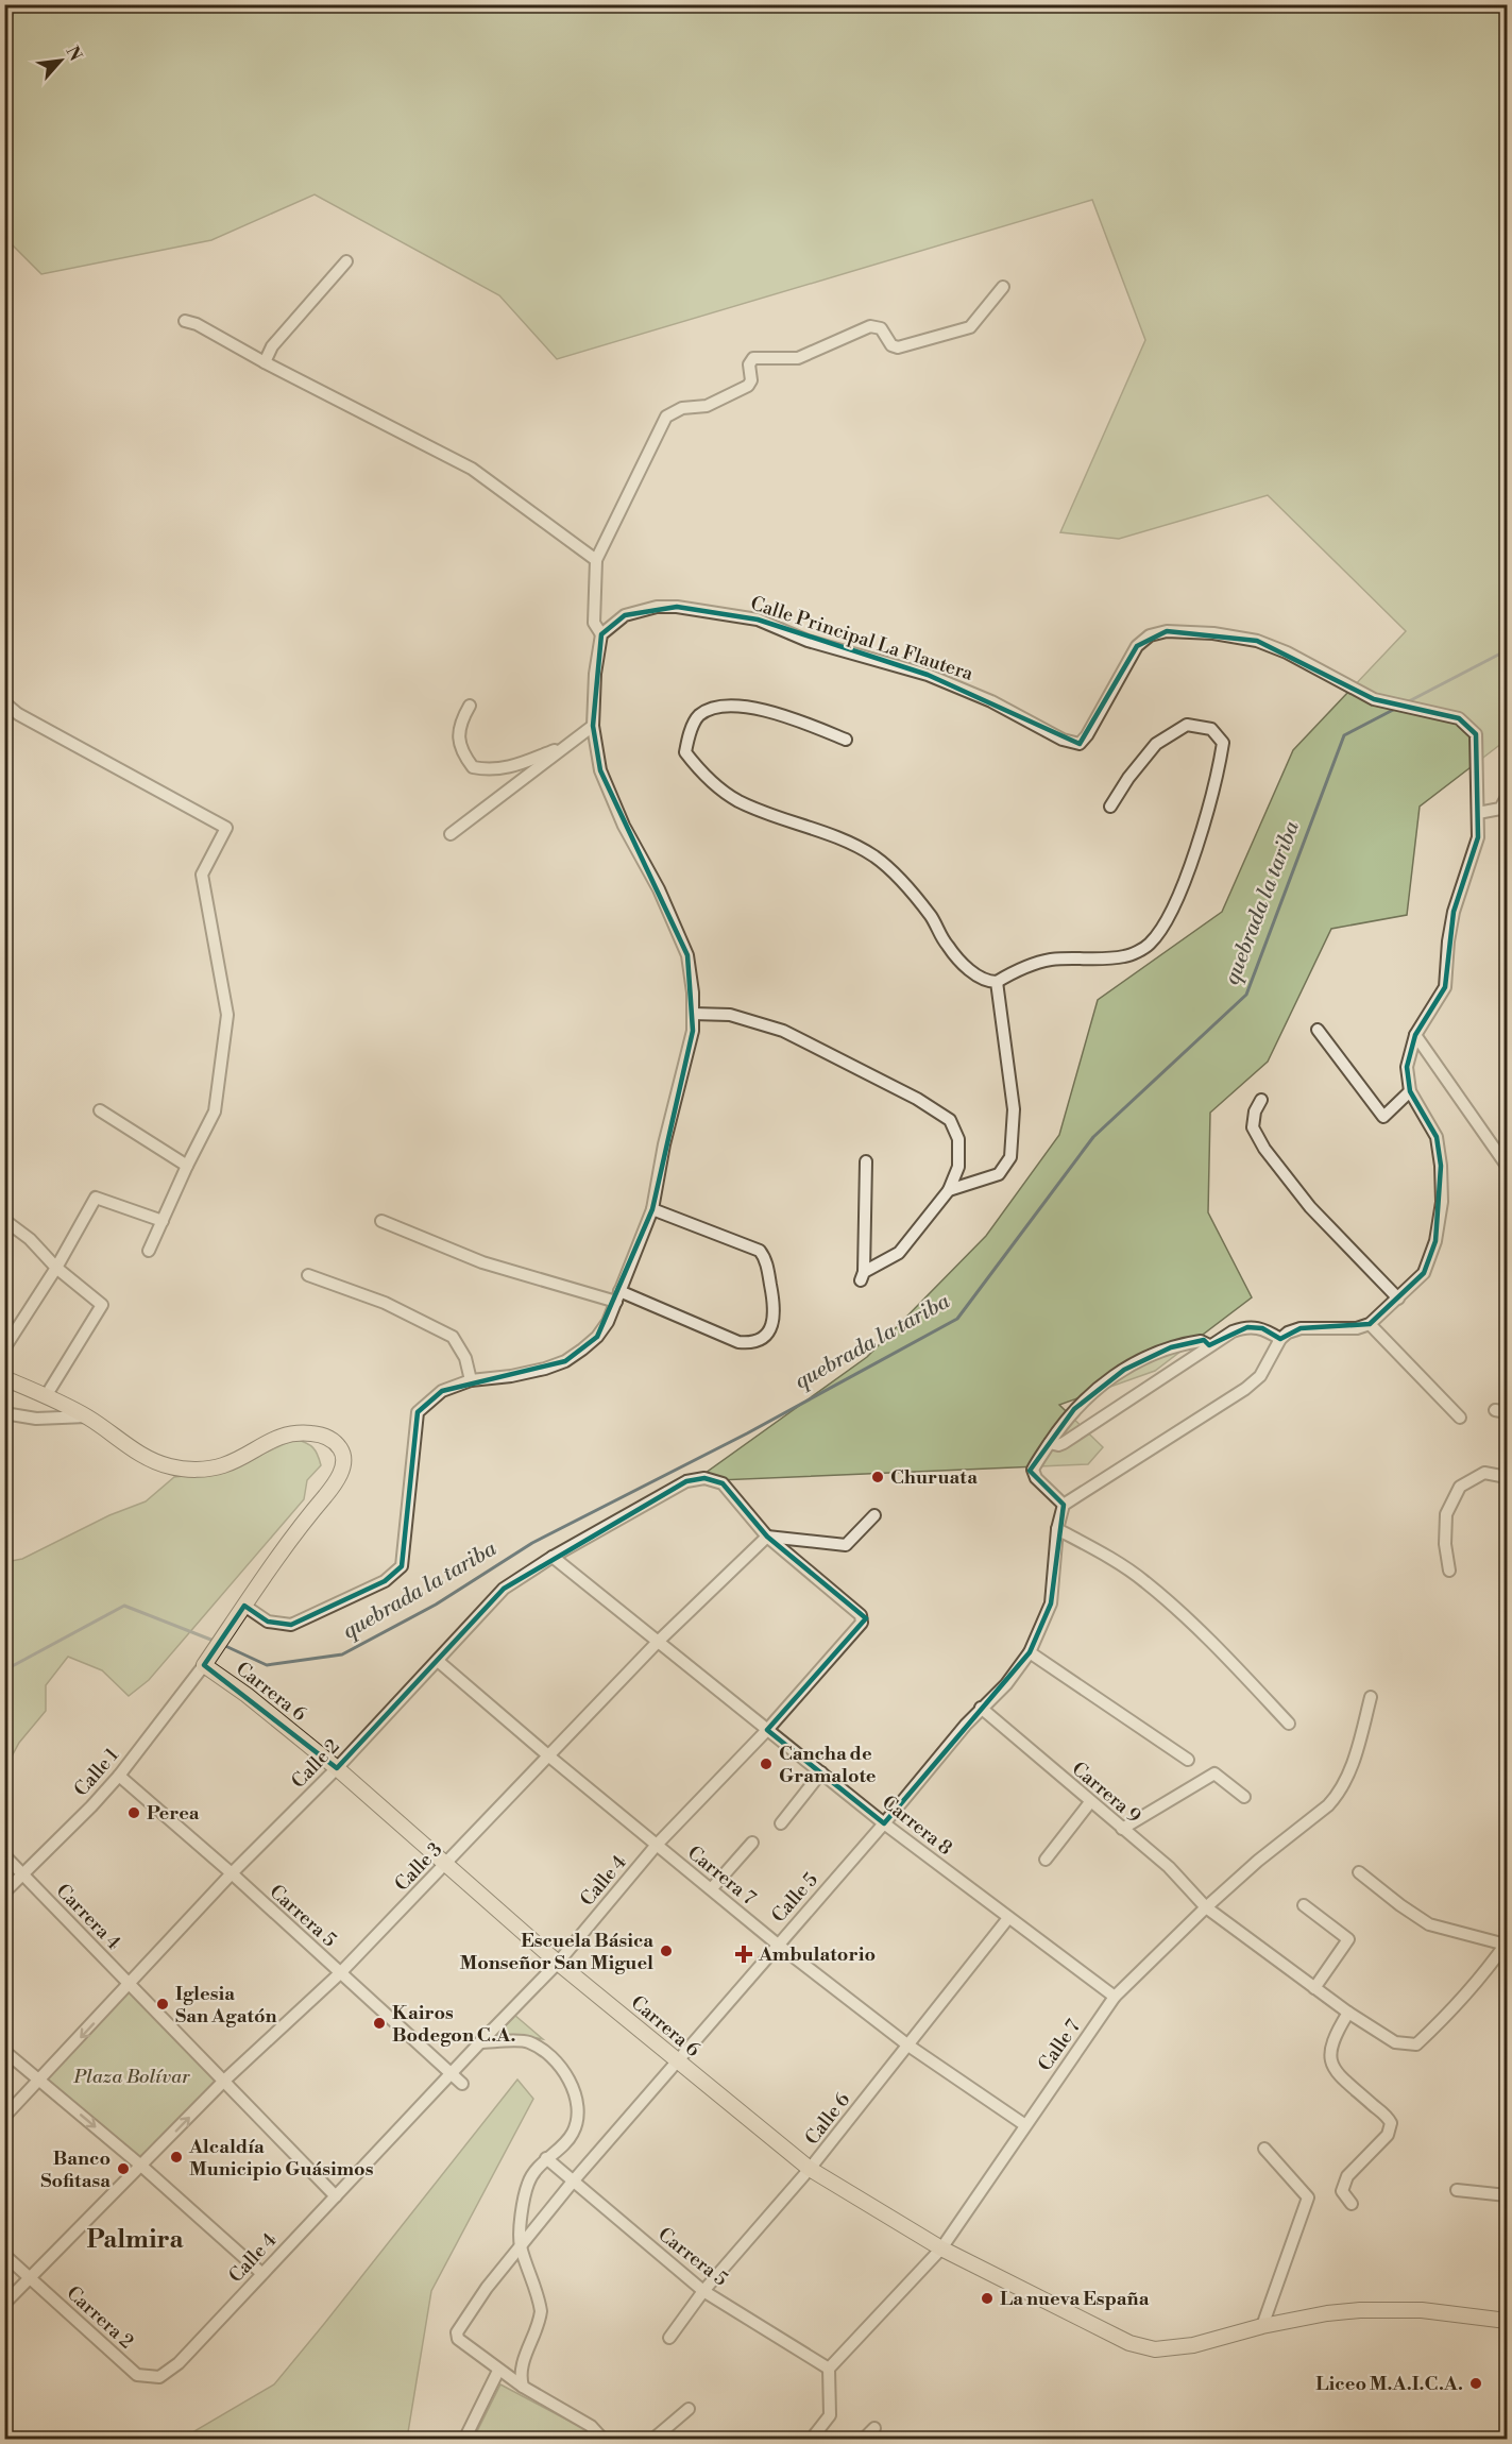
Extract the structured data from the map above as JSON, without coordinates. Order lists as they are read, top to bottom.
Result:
{
  "streets": {
    "main road": ["Carrera 6"],
    "street": [
      "Calle Principal La Flautera",
      "Calle 2",
      "Calle 1",
      "Carrera 9",
      "Carrera 8",
      "Calle 3",
      "Carrera 7",
      "Calle 4",
      "Calle 5",
      "Carrera 5",
      "Carrera 4",
      "Calle 7",
      "Calle 6",
      "Carrera 2"
    ]
  },
  "crossings": [
    ["Carrera 6", "Calle 2"],
    ["Carrera 6", "Calle 1"],
    ["Carrera 6", "Calle 3"],
    ["Carrera 6", "Calle 4"],
    ["Carrera 6", "Calle 5"],
    ["Carrera 6", "Calle 7"],
    ["Carrera 6", "Calle 6"],
    ["Calle 2", "Carrera 8"],
    ["Calle 2", "Calle 3"],
    ["Calle 2", "Carrera 7"],
    ["Calle 2", "Calle 4"],
    ["Calle 2", "Carrera 5"],
    ["Calle 2", "Carrera 4"],
    ["Calle 1", "Carrera 5"],
    ["Calle 1", "Carrera 4"],
    ["Carrera 9", "Calle 5"],
    ["Carrera 9", "Calle 7"],
    ["Carrera 8", "Calle 3"],
    ["Carrera 8", "Calle 4"],
    ["Carrera 8", "Calle 5"],
    ["Carrera 8", "Calle 7"],
    ["Carrera 8", "Calle 6"],
    ["Calle 3", "Carrera 7"],
    ["Calle 3", "Calle 4"],
    ["Calle 3", "Carrera 5"],
    ["Calle 3", "Carrera 4"],
    ["Calle 3", "Carrera 2"],
    ["Carrera 7", "Calle 4"],
    ["Carrera 7", "Calle 5"],
    ["Carrera 7", "Calle 7"],
    ["Carrera 7", "Calle 6"],
    ["Calle 4", "Carrera 5"],
    ["Calle 4", "Carrera 2"],
    ["Calle 5", "Carrera 5"],
    ["Carrera 5", "Calle 7"],
    ["Carrera 5", "Calle 6"]
  ],
  "districts": ["Palmira"],
  "water": ["quebrada la tariba"],
  "parks": ["Plaza Bolívar"],
  "places": {
    "other": [
      "Churuata",
      "Cancha de Gramalote",
      "Perea",
      "Escuela Básica Monseñor San Miguel",
      "Iglesia San Agatón",
      "Kairos Bodegon C.A.",
      "Alcaldía Municipio Guásimos",
      "Banco Sofitasa",
      "La nueva España",
      "Liceo M.A.I.C.A."
    ],
    "health": ["Ambulatorio"]
  },
  "north": "top right"
}
